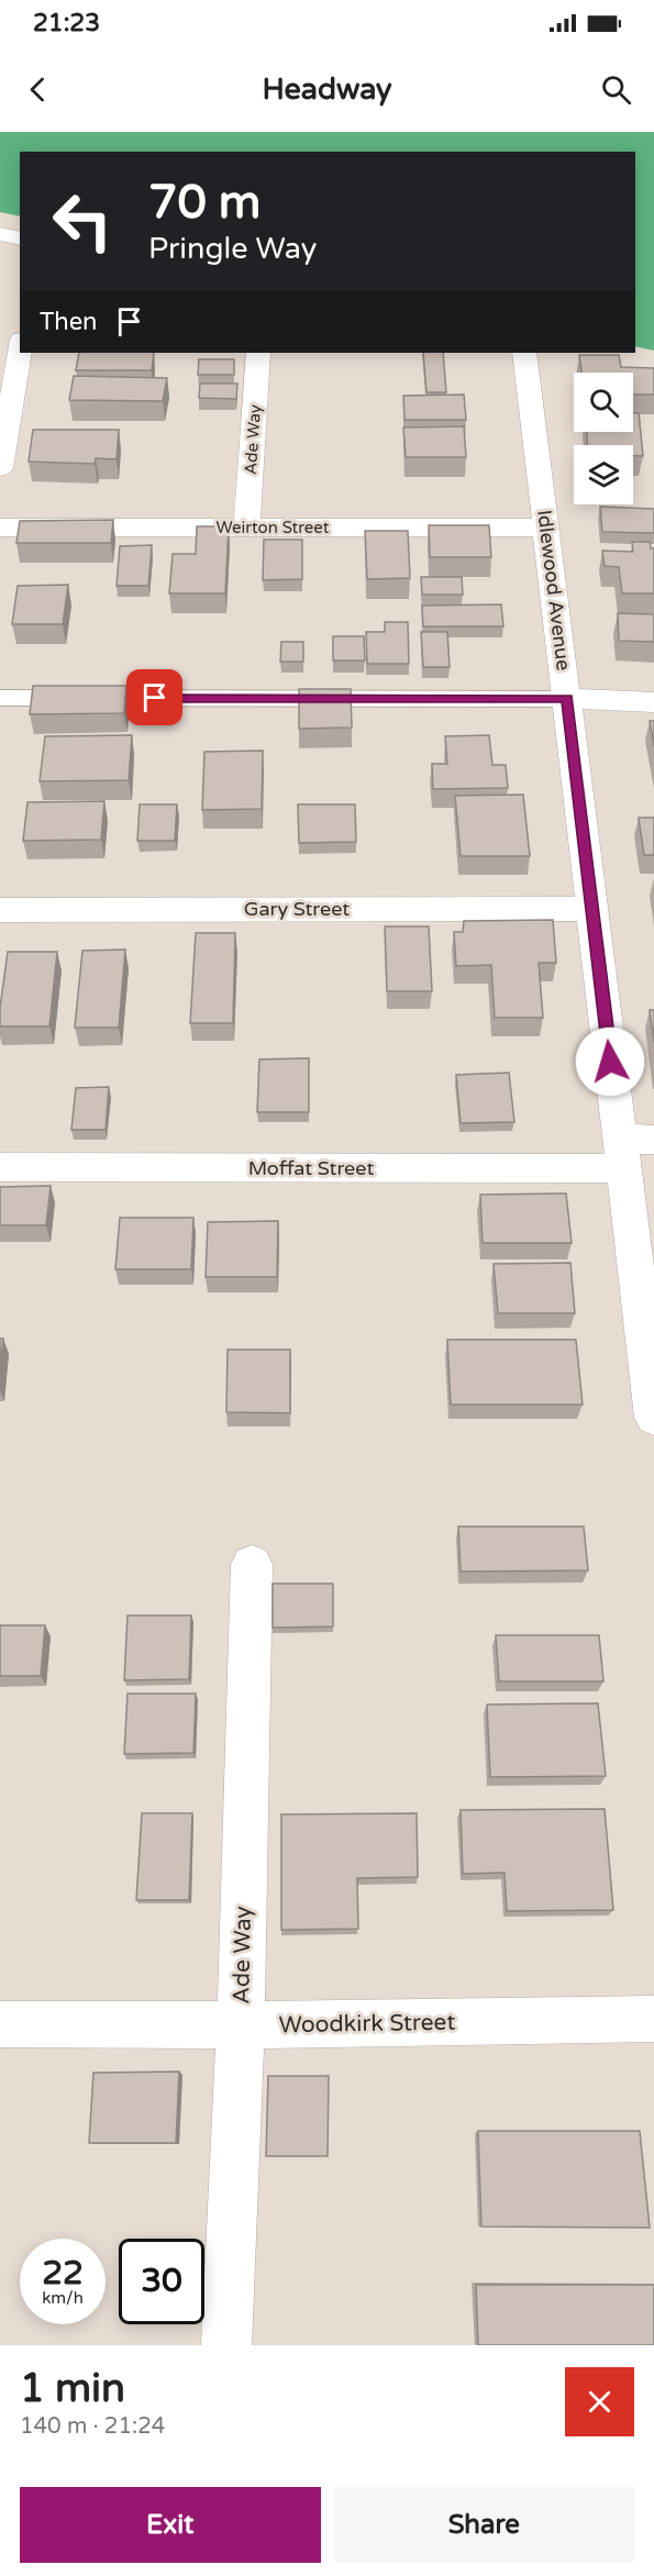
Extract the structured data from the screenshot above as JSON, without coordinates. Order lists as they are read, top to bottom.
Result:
{
  "streets": {
    "street": [
      "Ade Way",
      "Weirton Street",
      "Idlewood Avenue",
      "Gary Street",
      "Moffat Street",
      "Woodkirk Street"
    ]
  },
  "crossings": [
    ["Ade Way", "Weirton Street"],
    ["Ade Way", "Woodkirk Street"],
    ["Weirton Street", "Idlewood Avenue"],
    ["Idlewood Avenue", "Gary Street"],
    ["Idlewood Avenue", "Moffat Street"]
  ],
  "page": {
    "status": "21:23",
    "header": "Headway",
    "turn": ["70 m", "Pringle Way"],
    "then": "Then",
    "speed": "22 km/h",
    "limit": "30",
    "heading": ["1 min", "140 m · 21:24"],
    "buttons": ["Exit", "Share"]
  }
}
